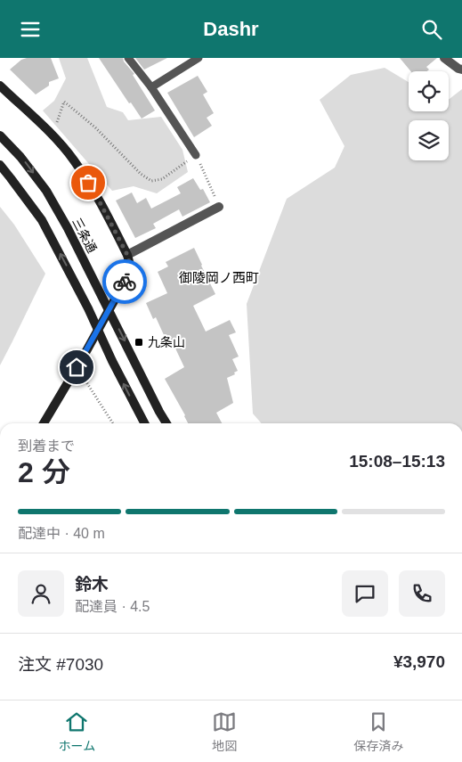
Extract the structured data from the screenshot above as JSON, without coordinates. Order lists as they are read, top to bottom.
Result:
{
  "streets": {
    "main road": ["三条通"]
  },
  "districts": ["御陵岡ノ西町"],
  "places": {
    "transit": ["九条山"]
  },
  "page": {
    "header": "Dashr",
    "heading": ["2 分", "到着まで", "15:08–15:13"],
    "panel": [
      "鈴木",
      "配達員 · 4.5",
      "注文 #7030",
      "¥3,970"
    ],
    "bar": "配達中 · 40 m",
    "tabs": ["ホーム", "地図", "保存済み"]
  }
}
